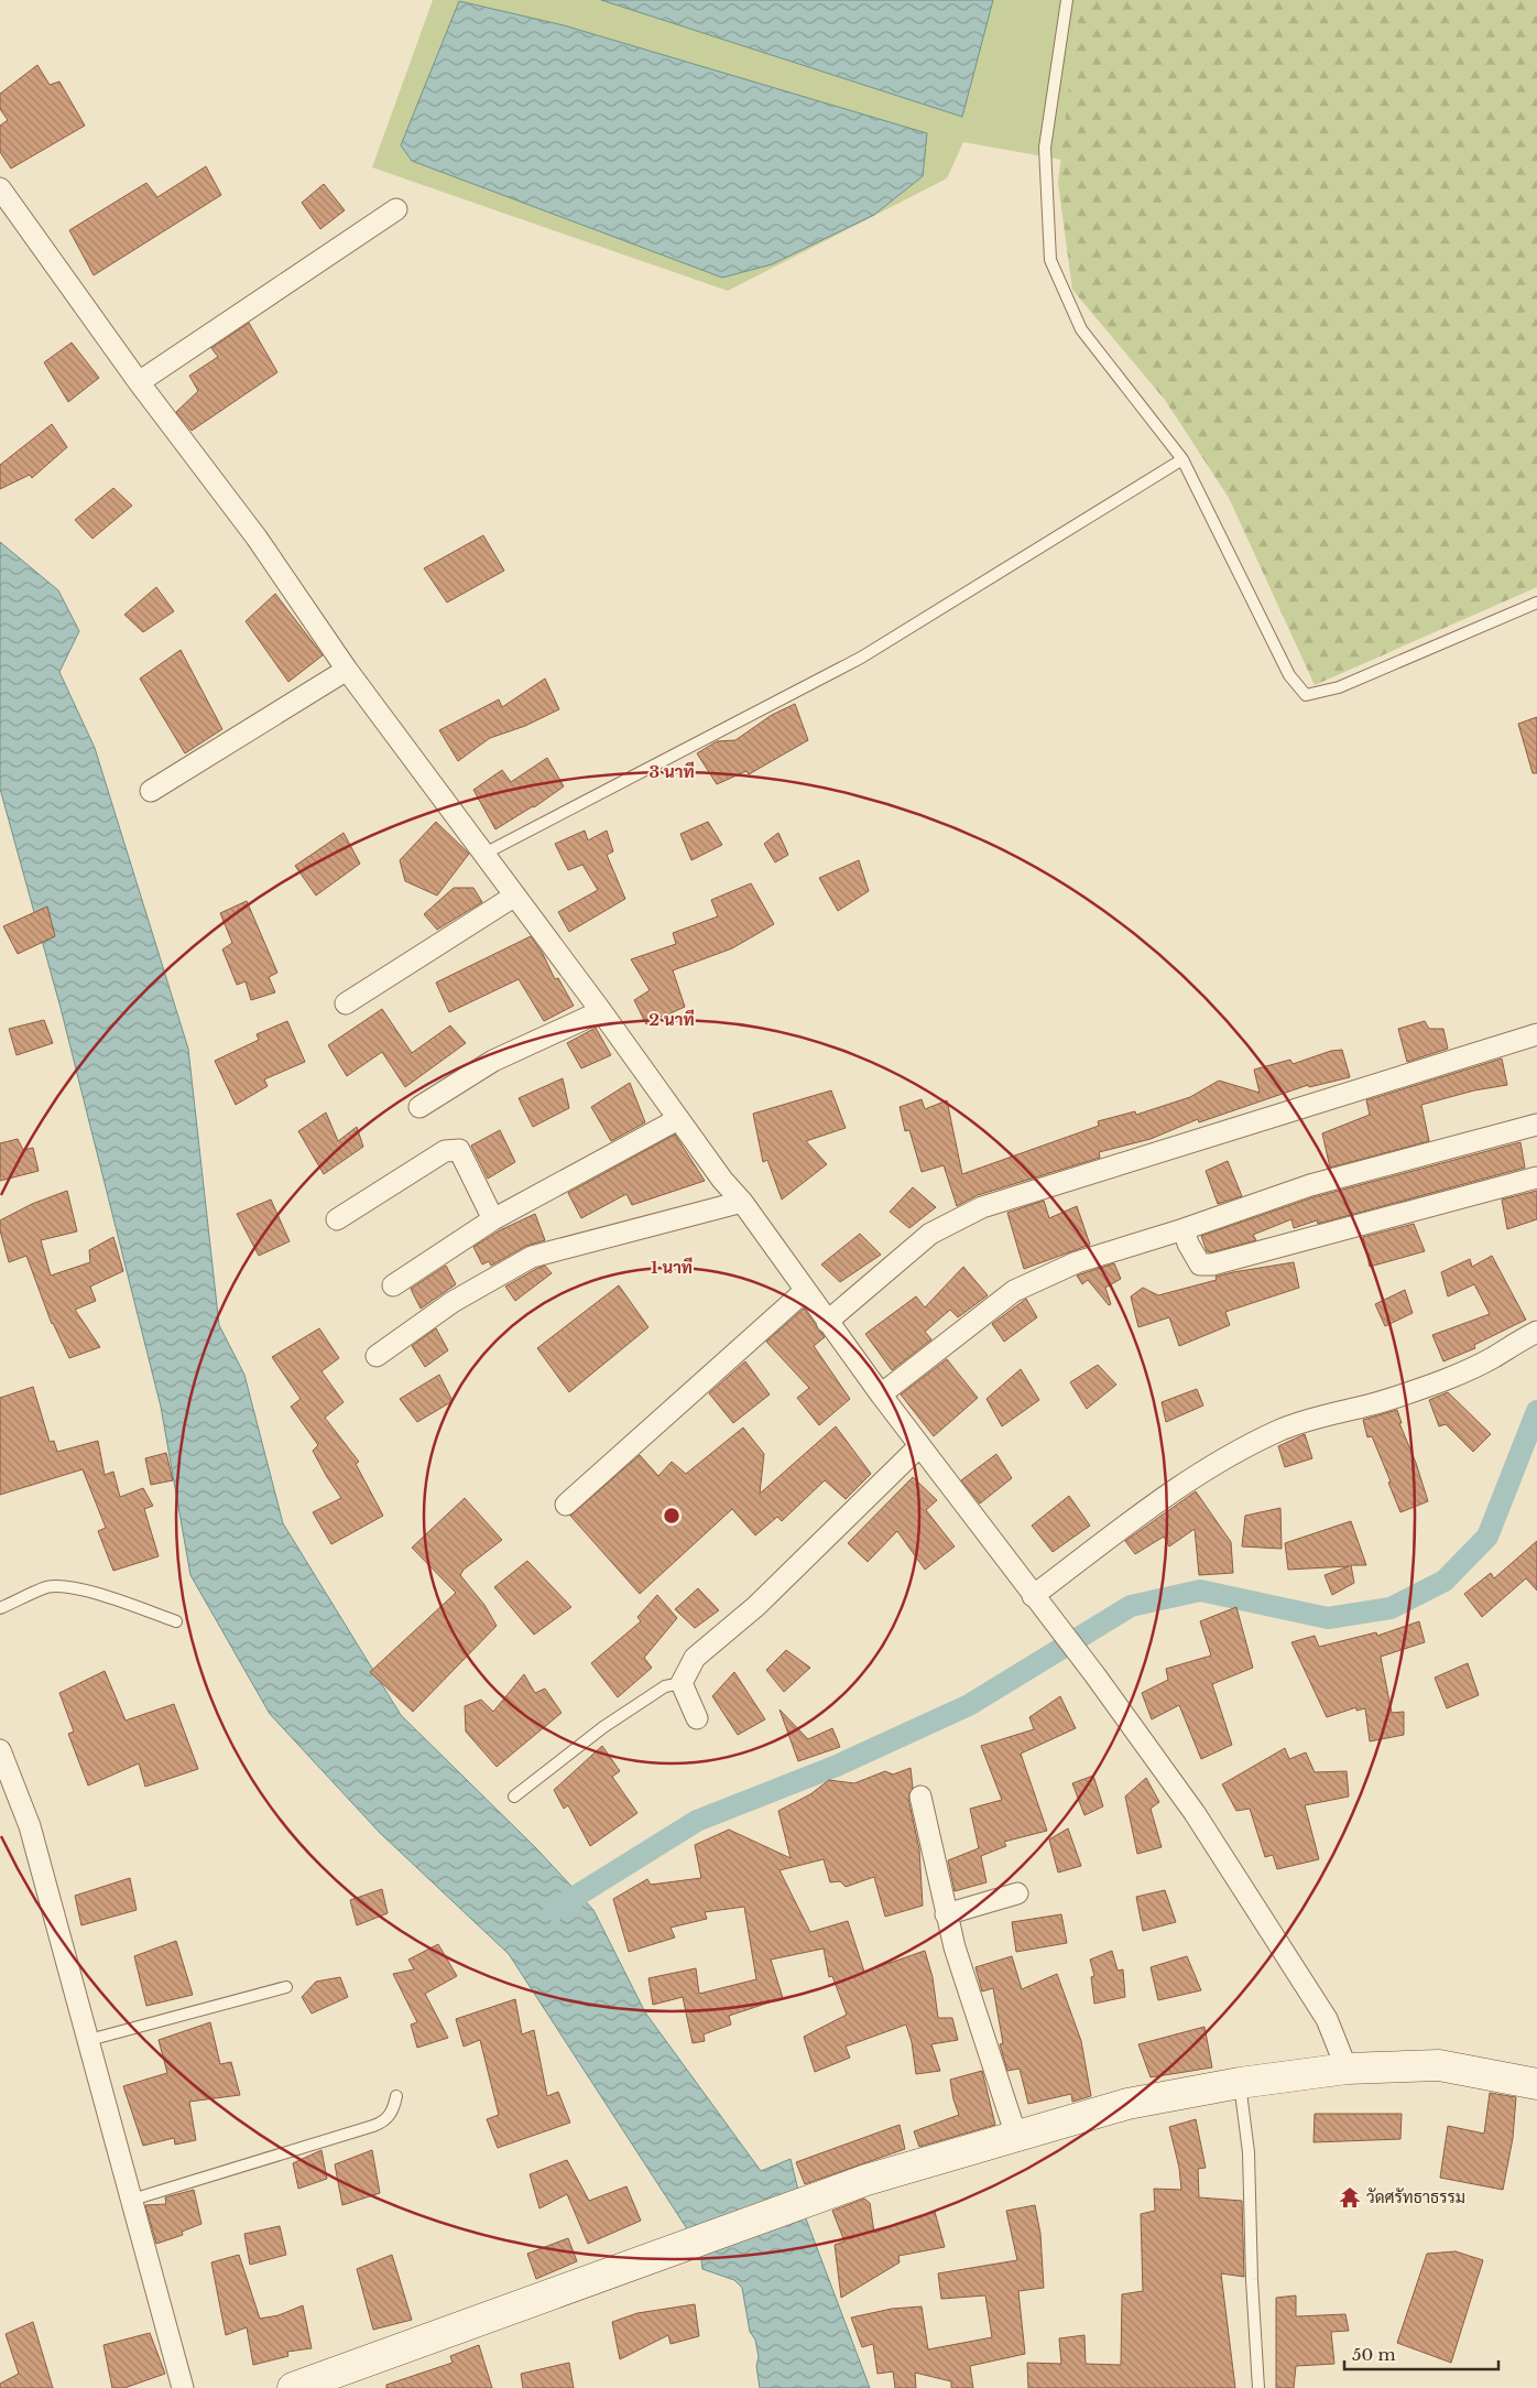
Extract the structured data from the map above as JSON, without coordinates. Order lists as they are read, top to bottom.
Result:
{
  "places": {
    "temple": ["วัดศรัทธาธรรม"]
  },
  "scale_bar": "50 m",
  "rings": ["3 นาที", "2 นาที", "1 นาที"]
}
